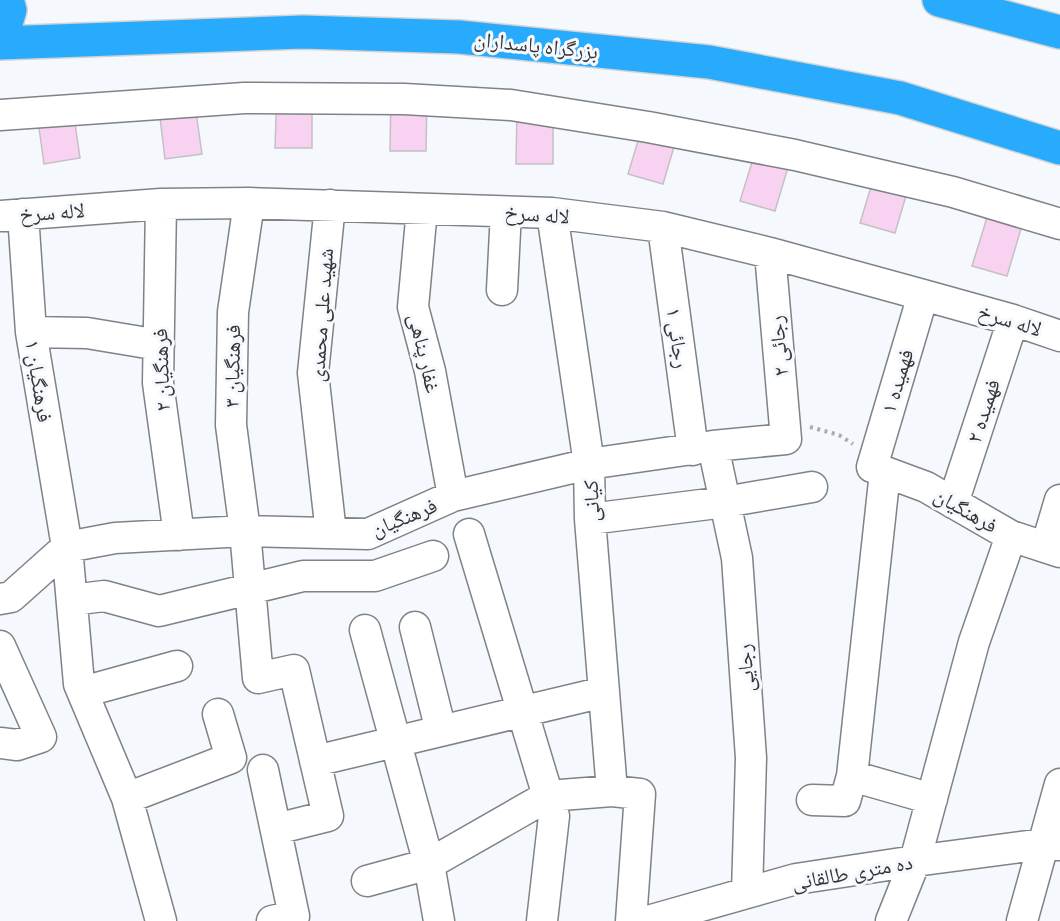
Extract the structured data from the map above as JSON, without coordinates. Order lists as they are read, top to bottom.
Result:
{
  "streets": {
    "highway": ["بزرگراه پاسداران"],
    "street": [
      "لاله سرخ",
      "شهید علی محمدی",
      "رجائی ۱",
      "رجائی ۲",
      "غفار پناهی",
      "فرهنگیان ۳",
      "فرهنگیان ۲",
      "فرهنگیان ۱",
      "فهمیده ۱",
      "فهمیده ۲",
      "کیانی",
      "فرهنگیان",
      "رجایی",
      "ده متری طالقانی"
    ]
  },
  "crossings": [
    ["لاله سرخ", "شهید علی محمدی"],
    ["لاله سرخ", "رجائی ۱"],
    ["لاله سرخ", "رجائی ۲"],
    ["لاله سرخ", "غفار پناهی"],
    ["لاله سرخ", "فرهنگیان ۳"],
    ["لاله سرخ", "فرهنگیان ۲"],
    ["لاله سرخ", "فرهنگیان ۱"],
    ["لاله سرخ", "فهمیده ۱"],
    ["لاله سرخ", "فهمیده ۲"],
    ["لاله سرخ", "کیانی"],
    ["شهید علی محمدی", "فرهنگیان"],
    ["رجائی ۱", "فرهنگیان"],
    ["رجائی ۱", "رجایی"],
    ["رجائی ۲", "فرهنگیان"],
    ["غفار پناهی", "فرهنگیان"],
    ["فرهنگیان ۳", "فرهنگیان"],
    ["فرهنگیان ۲", "فرهنگیان"],
    ["فرهنگیان ۱", "فرهنگیان"],
    ["فهمیده ۱", "فرهنگیان"],
    ["فهمیده ۲", "فرهنگیان"],
    ["کیانی", "فرهنگیان"],
    ["فرهنگیان", "رجایی"],
    ["رجایی", "ده متری طالقانی"]
  ]
}
